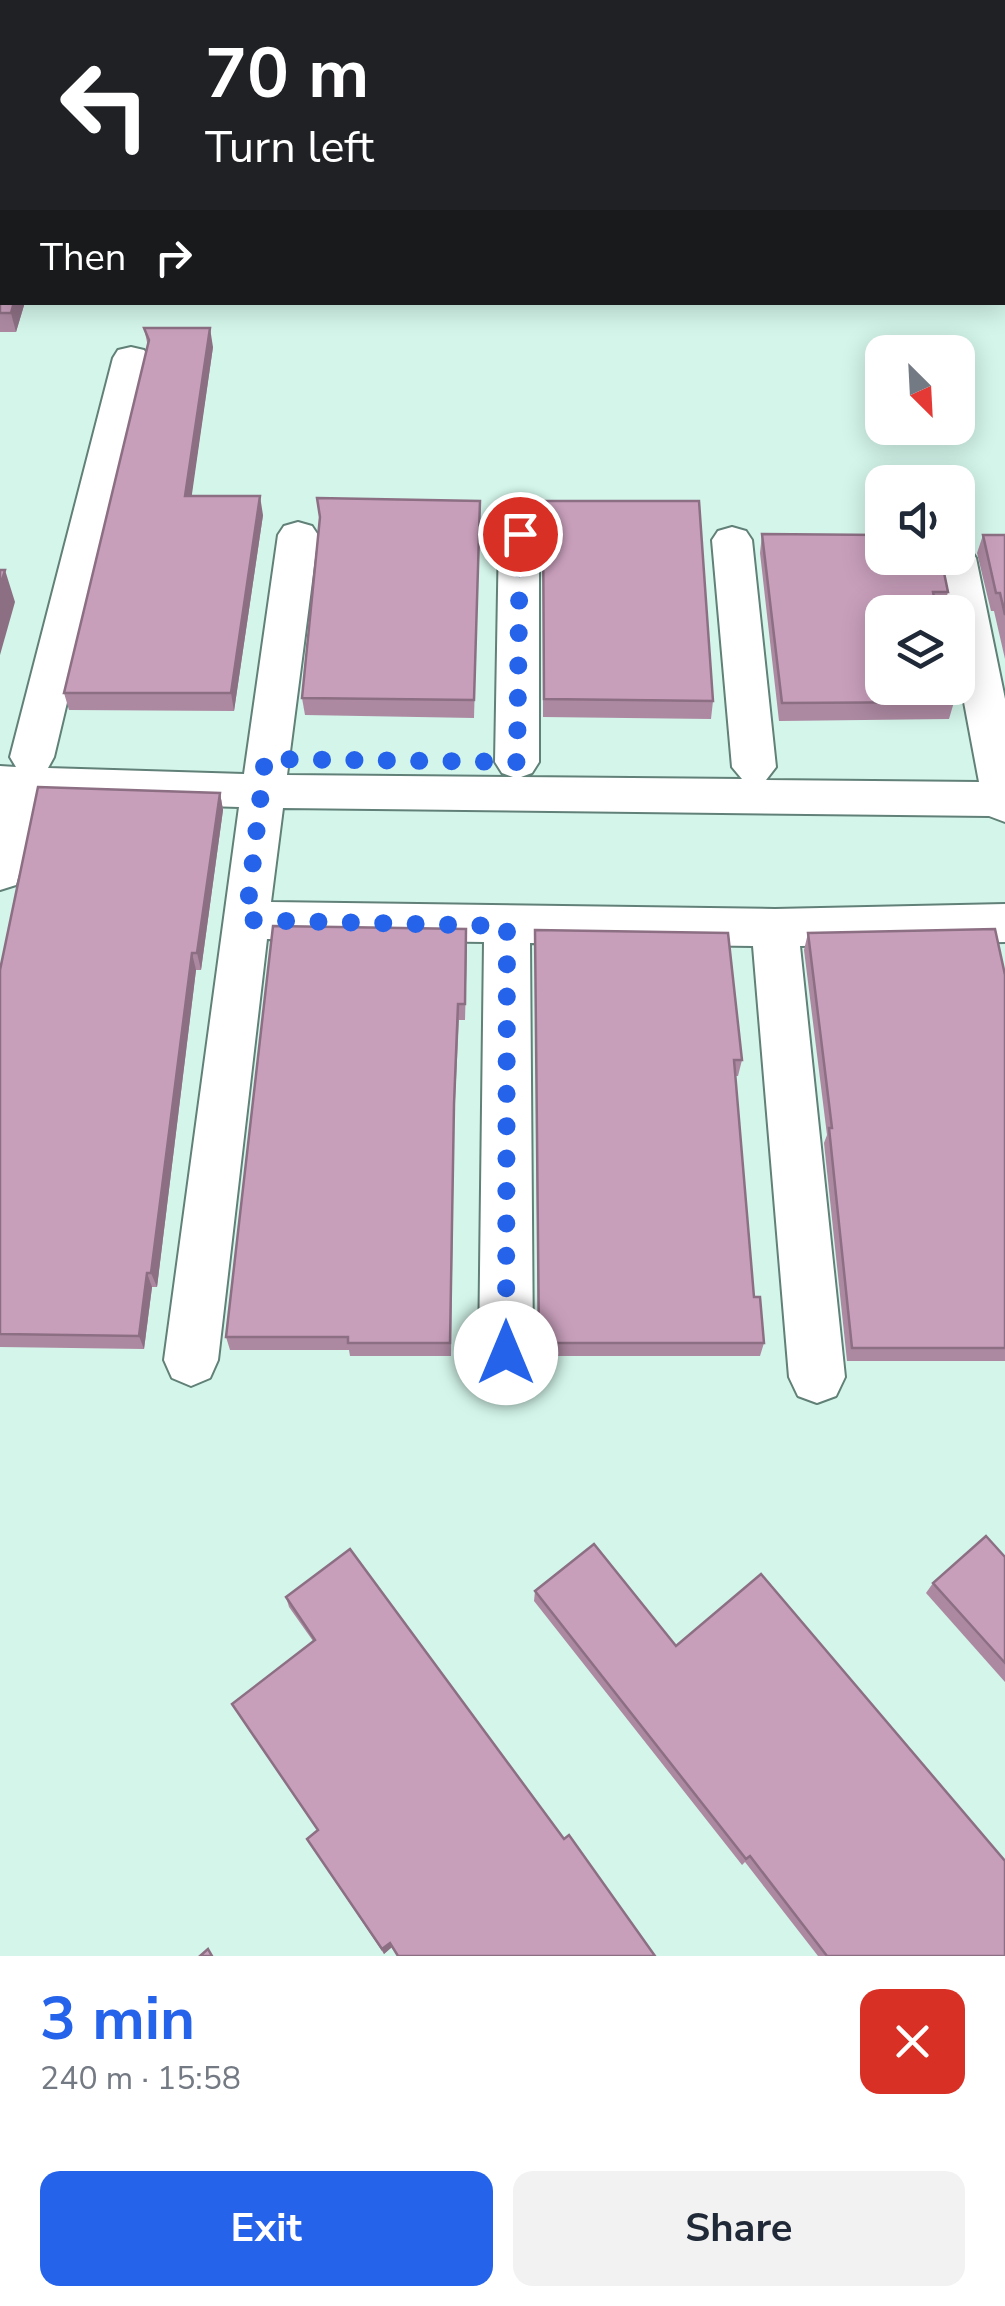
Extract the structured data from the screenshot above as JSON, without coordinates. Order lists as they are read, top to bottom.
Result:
{
  "north": "bottom right",
  "page": {
    "turn": ["70 m", "Turn left"],
    "then": "Then",
    "heading": ["3 min", "240 m · 15:58"],
    "buttons": ["Exit", "Share"]
  }
}
